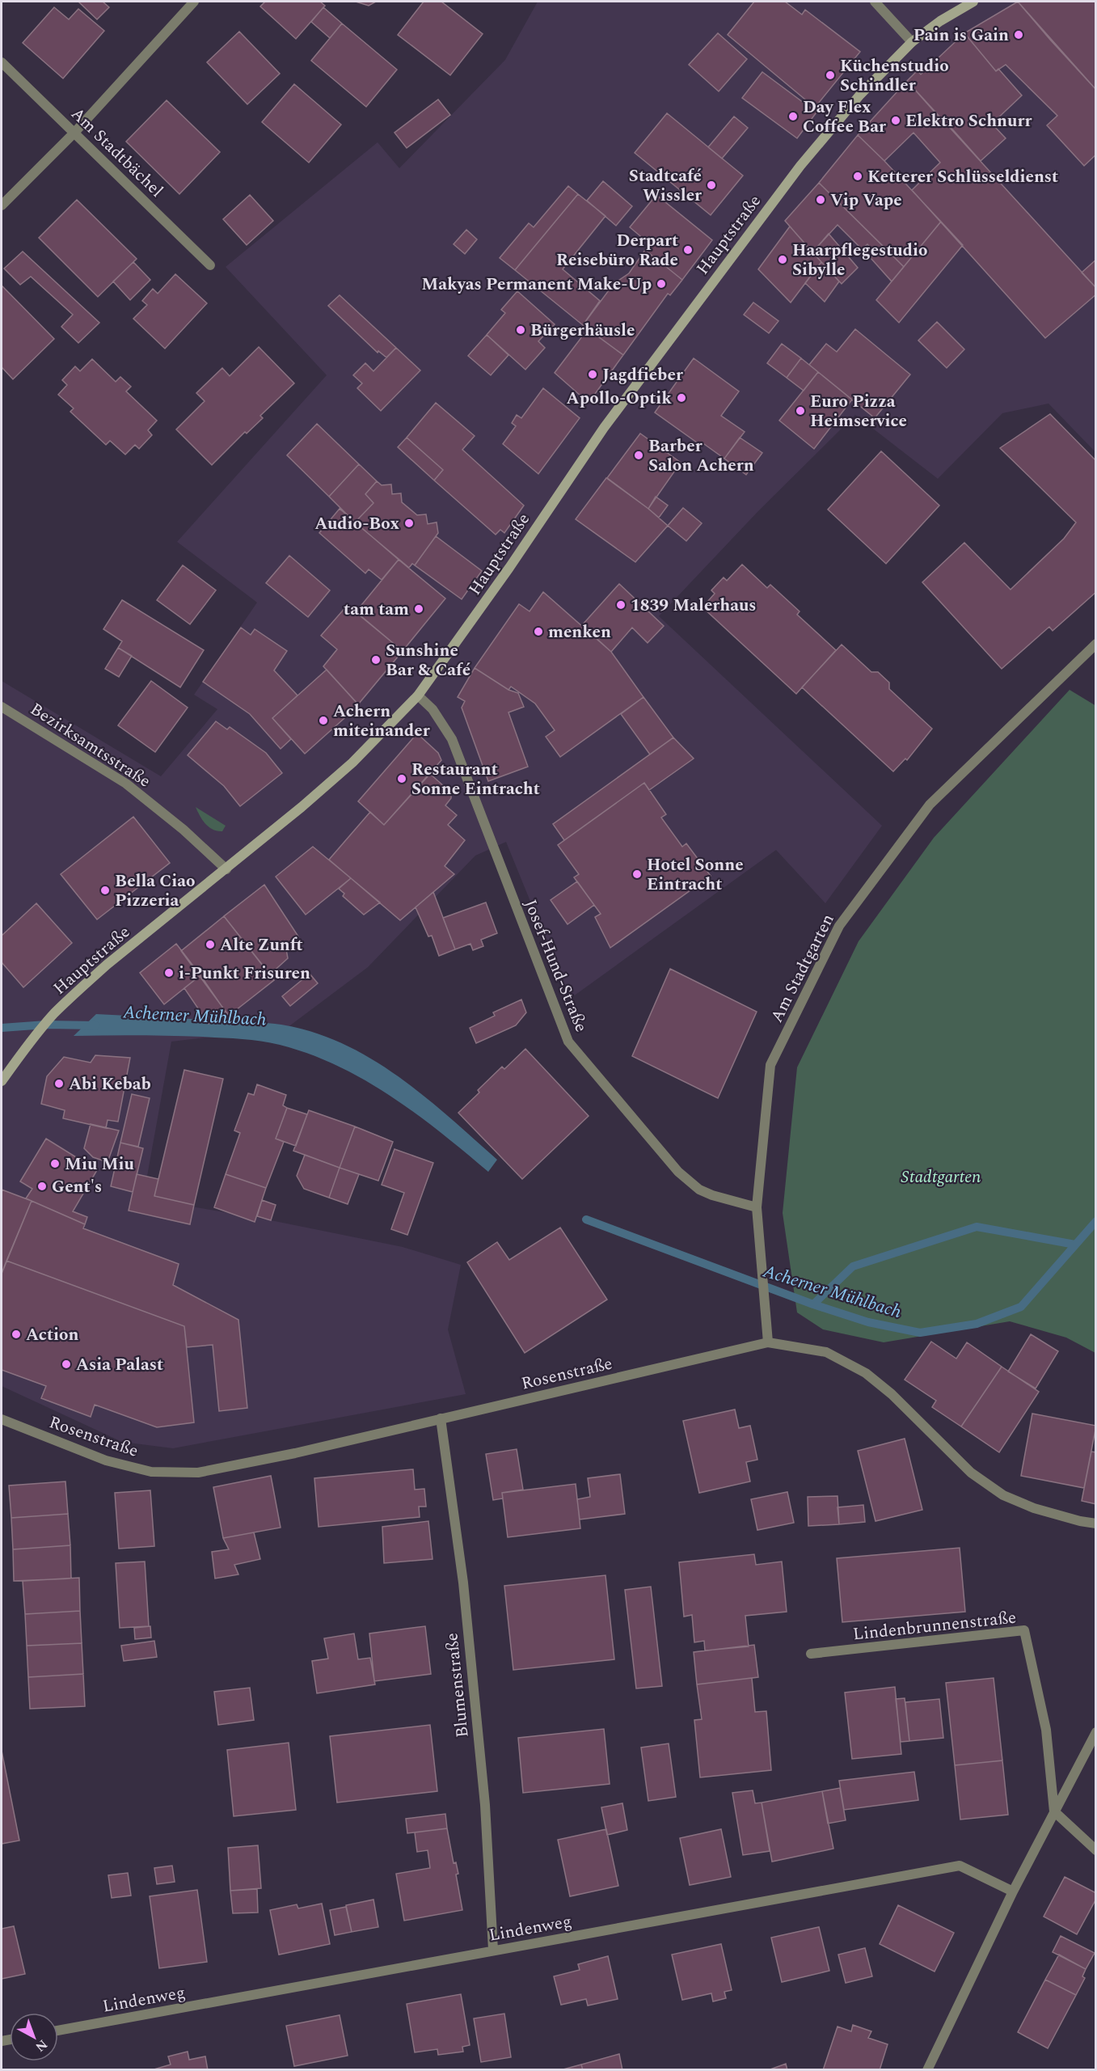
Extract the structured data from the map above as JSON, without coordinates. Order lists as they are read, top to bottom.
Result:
{
  "streets": {
    "main road": ["Hauptstraße"],
    "street": [
      "Am Stadtbächel",
      "Bezirksamtsstraße",
      "Josef-Hund-Straße",
      "Am Stadtgarten",
      "Rosenstraße",
      "Lindenbrunnenstraße",
      "Blumenstraße",
      "Lindenweg"
    ]
  },
  "crossings": [
    ["Hauptstraße", "Bezirksamtsstraße"],
    ["Hauptstraße", "Josef-Hund-Straße"],
    ["Josef-Hund-Straße", "Am Stadtgarten"],
    ["Am Stadtgarten", "Rosenstraße"],
    ["Rosenstraße", "Blumenstraße"],
    ["Blumenstraße", "Lindenweg"]
  ],
  "water": ["Acherner Mühlbach"],
  "parks": ["Stadtgarten"],
  "places": [
    "Pain is Gain",
    "Küchenstudio Schindler",
    "Day Flex Coffee Bar",
    "Elektro Schnurr",
    "Ketterer Schlüsseldienst",
    "Stadtcafé Wissler",
    "Vip Vape",
    "Derpart Reisebüro Rade",
    "Haarpflegestudio Sibylle",
    "Makyas Permanent Make-Up",
    "Bürgerhäusle",
    "Jagdfieber",
    "Apollo-Optik",
    "Euro Pizza Heimservice",
    "Barber Salon Achern",
    "Audio-Box",
    "1839 Malerhaus",
    "tam tam",
    "menken",
    "Sunshine Bar & Café",
    "Achern miteinander",
    "Restaurant Sonne Eintracht",
    "Hotel Sonne Eintracht",
    "Bella Ciao Pizzeria",
    "Alte Zunft",
    "i-Punkt Frisuren",
    "Abi Kebab",
    "Miu Miu",
    "Gent's",
    "Action",
    "Asia Palast"
  ],
  "north": "bottom right"
}
